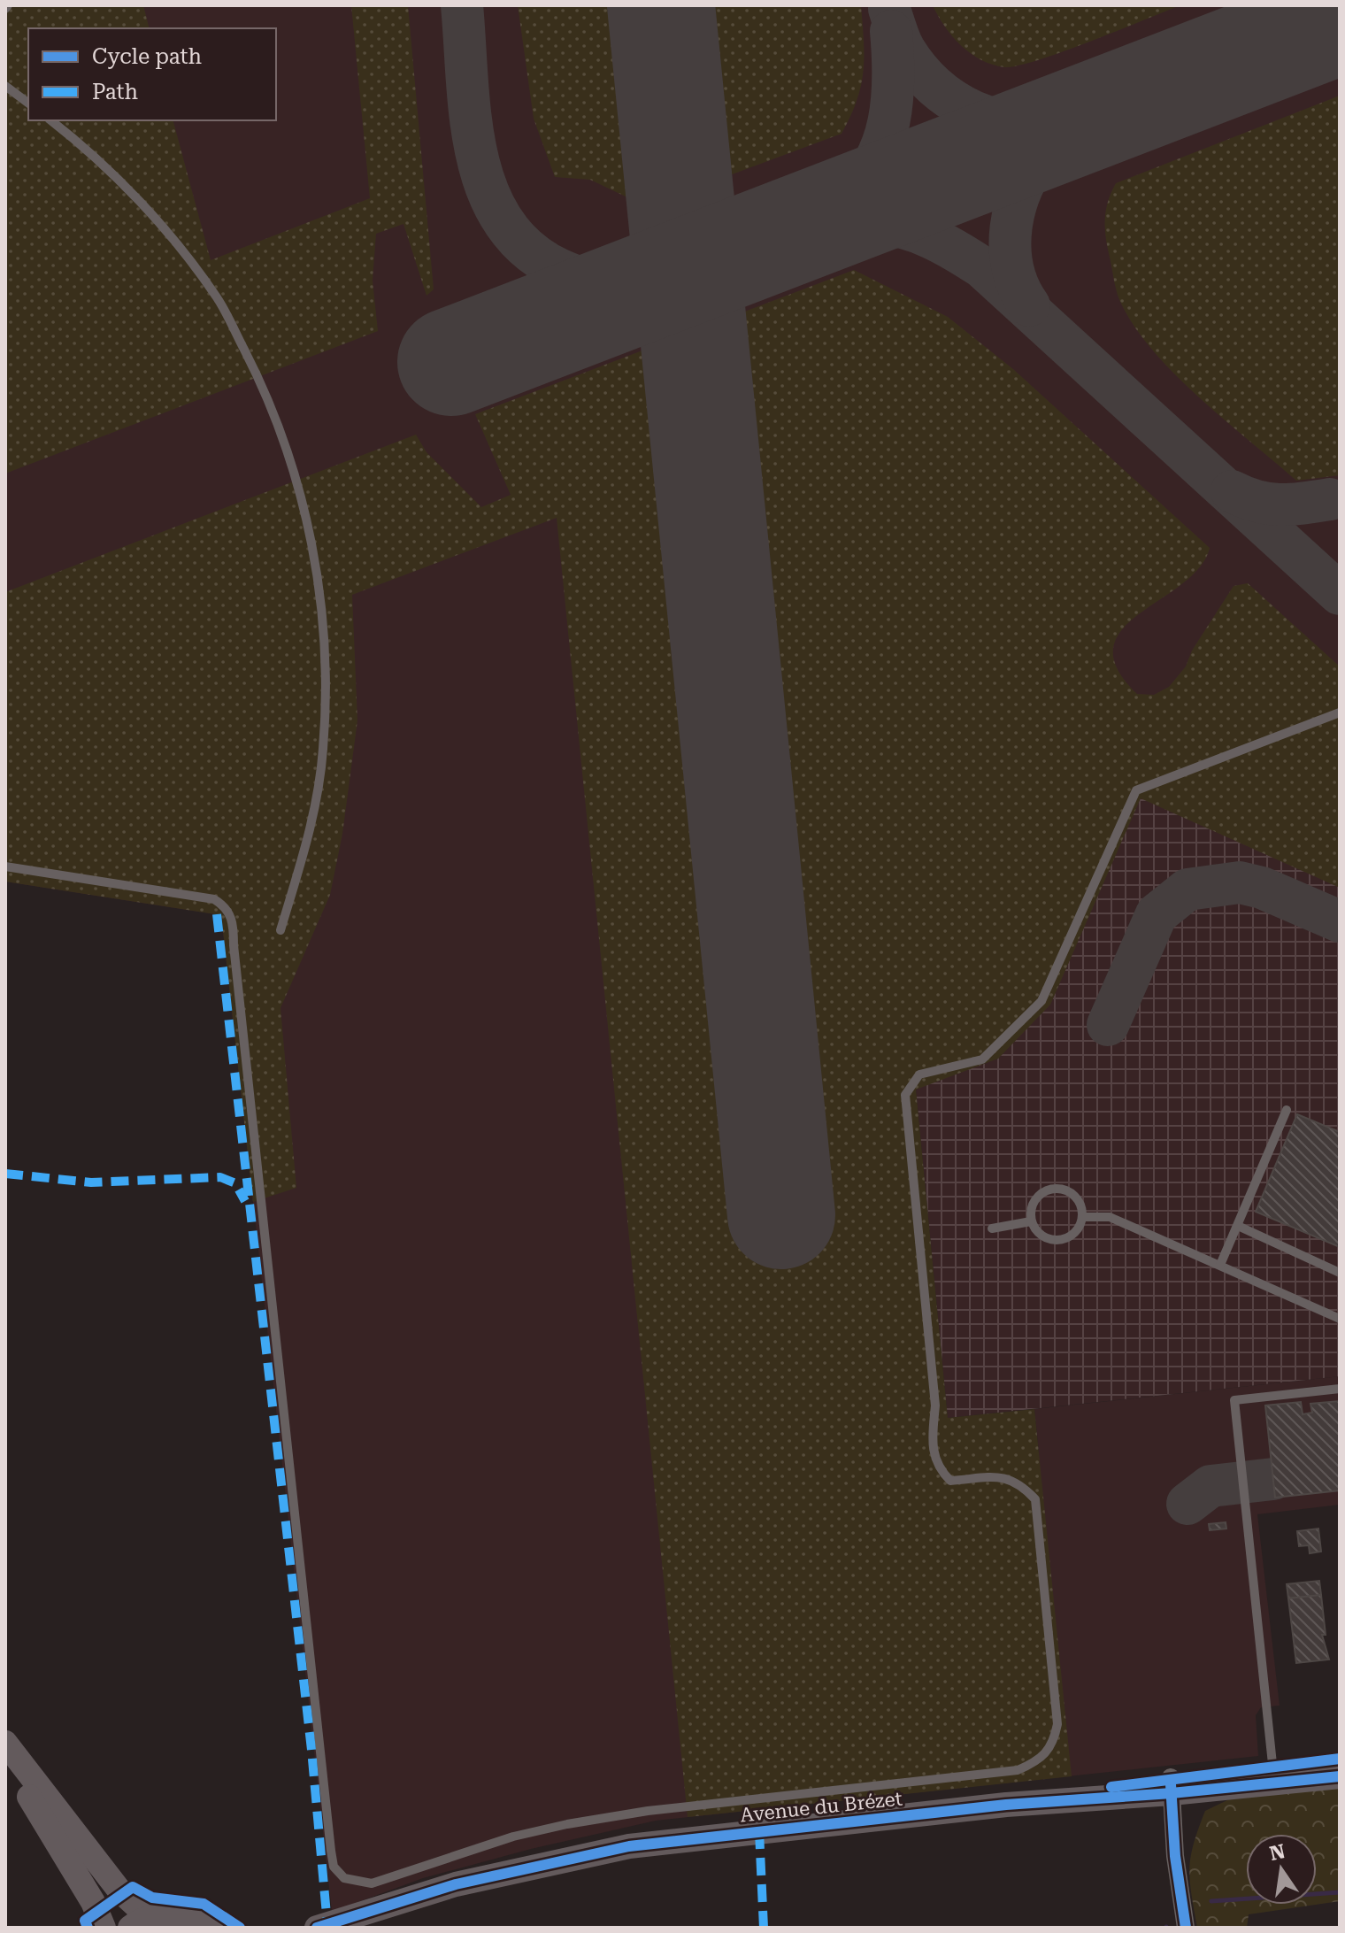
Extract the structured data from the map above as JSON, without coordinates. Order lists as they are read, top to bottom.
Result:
{
  "streets": {
    "main road": ["Avenue du Brézet"]
  },
  "legend": ["Cycle path", "Path"],
  "north": "top"
}
